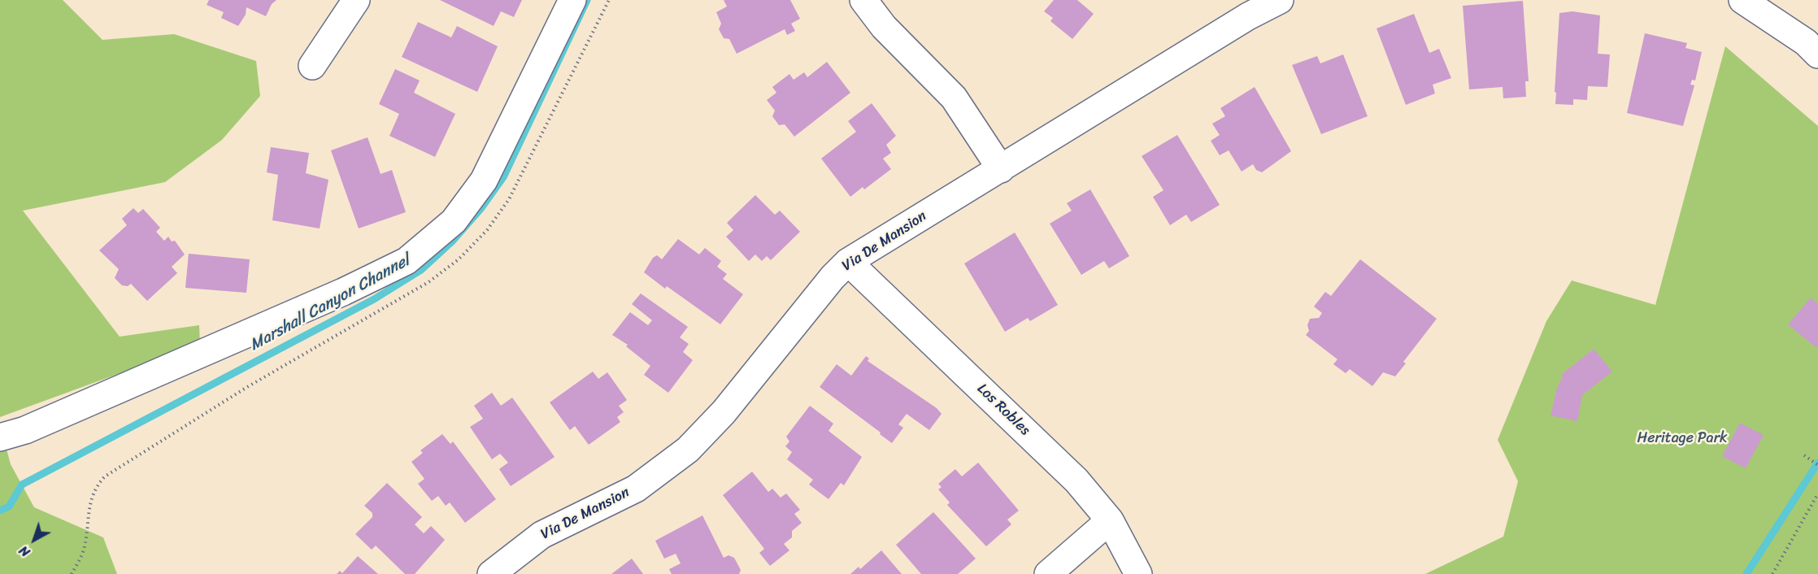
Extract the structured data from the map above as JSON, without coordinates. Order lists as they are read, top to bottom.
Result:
{
  "streets": {
    "street": ["Via De Mansion", "Los Robles"]
  },
  "crossings": [
    ["Via De Mansion", "Los Robles"]
  ],
  "water": ["Marshall Canyon Channel"],
  "parks": ["Heritage Park"],
  "north": "bottom left"
}
